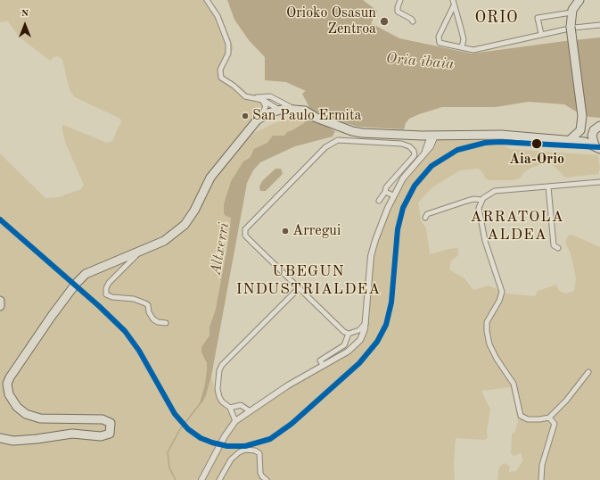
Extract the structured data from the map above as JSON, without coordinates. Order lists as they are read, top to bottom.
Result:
{
  "districts": ["ORIO", "ARRATOLA ALDEA", "UBEGUN INDUSTRIALDEA"],
  "water": ["Oria ibaia", "Altxerri"],
  "places": [
    "Orioko Osasun Zentroa",
    "San Paulo Ermita",
    "Aia-Orio",
    "Arregui"
  ],
  "north": "top"
}
